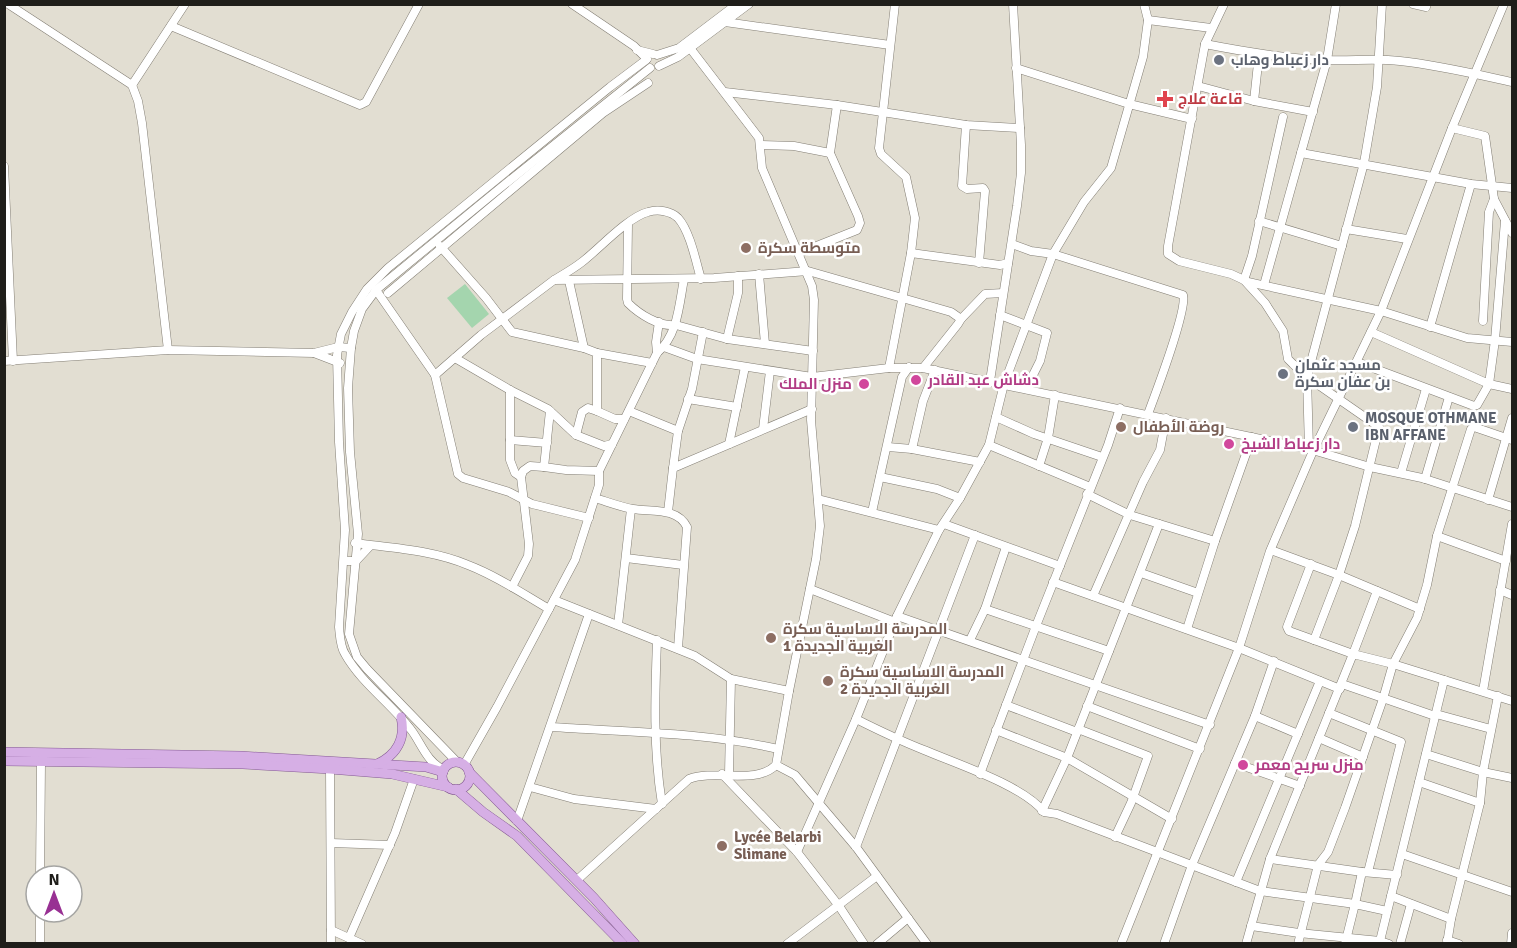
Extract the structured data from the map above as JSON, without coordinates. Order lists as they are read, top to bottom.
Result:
{
  "places": {
    "other": [
      "دار زعباط وهاب",
      "متوسطة سكرة",
      "مسجد عثمان بن عفان سكرة",
      "دشاش عبد القادر",
      "منزل الملك",
      "روضة الأطفال",
      "MOSQUE OTHMANE IBN AFFANE",
      "دار زعباط الشيخ",
      "المدرسة الاساسية سكرة الغربية الجديدة 1",
      "المدرسة الاساسية سكرة الغربية الجديدة 2",
      "منزل سريح معمر",
      "Lycée Belarbi Slimane"
    ],
    "health": ["قاعة علاج"]
  },
  "north": "top"
}
